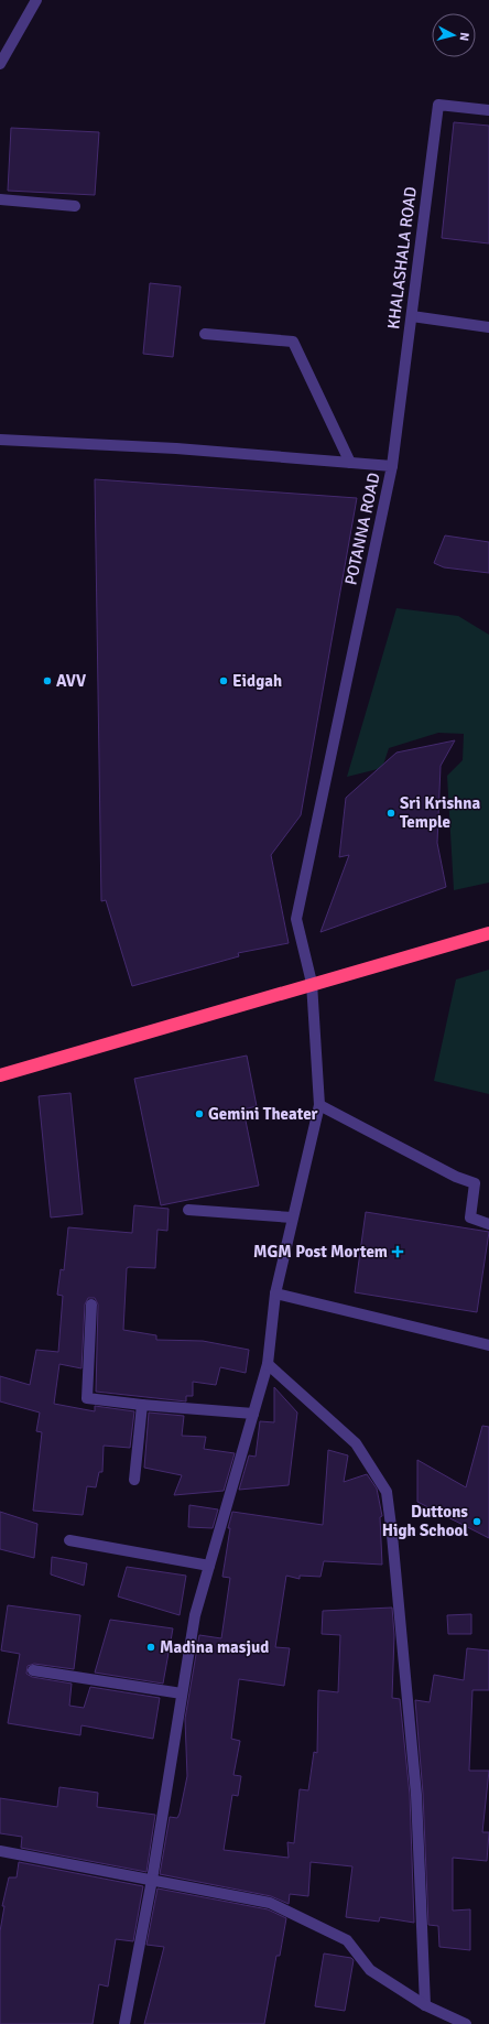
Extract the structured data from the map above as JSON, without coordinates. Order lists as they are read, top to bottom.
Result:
{
  "streets": {
    "street": ["KHALASHALA ROAD", "POTANNA ROAD"]
  },
  "crossings": [
    ["KHALASHALA ROAD", "POTANNA ROAD"]
  ],
  "places": {
    "other": [
      "AVV",
      "Eidgah",
      "Sri Krishna Temple",
      "Gemini Theater",
      "Duttons High School",
      "Madina masjud"
    ],
    "health": ["MGM Post Mortem"]
  },
  "north": "right"
}
